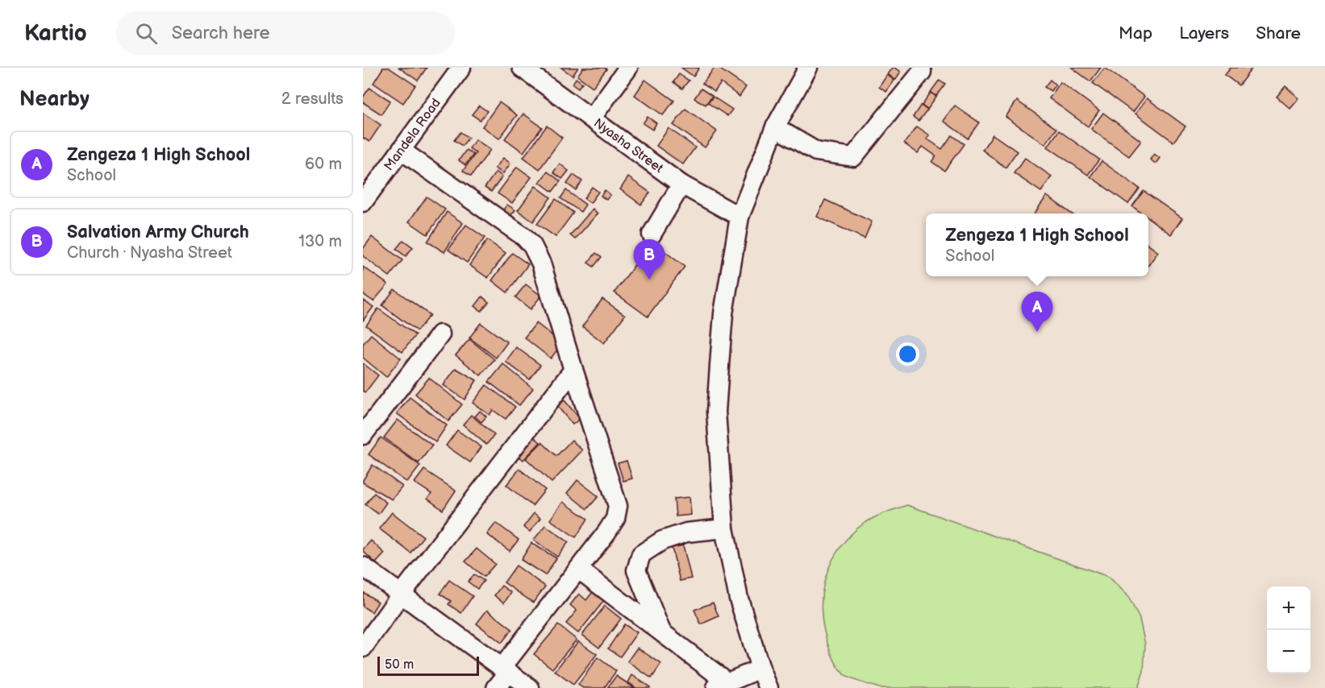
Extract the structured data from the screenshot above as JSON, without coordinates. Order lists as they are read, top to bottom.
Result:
{
  "streets": {
    "street": ["Mandela Road", "Nyasha Street"]
  },
  "scale_bar": "50 m",
  "page": {
    "header": "Kartio",
    "search": "Search here",
    "nav": ["Map", "Layers", "Share"],
    "heading": ["Nearby", "2 results"],
    "list": [
      {
        "mark": "A",
        "name": "Zengeza 1 High School",
        "note": "School",
        "value": "60 m"
      },
      {
        "mark": "B",
        "name": "Salvation Army Church",
        "note": "Church · Nyasha Street",
        "value": "130 m"
      }
    ],
    "popup": ["Zengeza 1 High School", "School"],
    "pins": ["B", "A"],
    "map_buttons": ["+", "−"],
    "scale": "50 m"
  }
}
